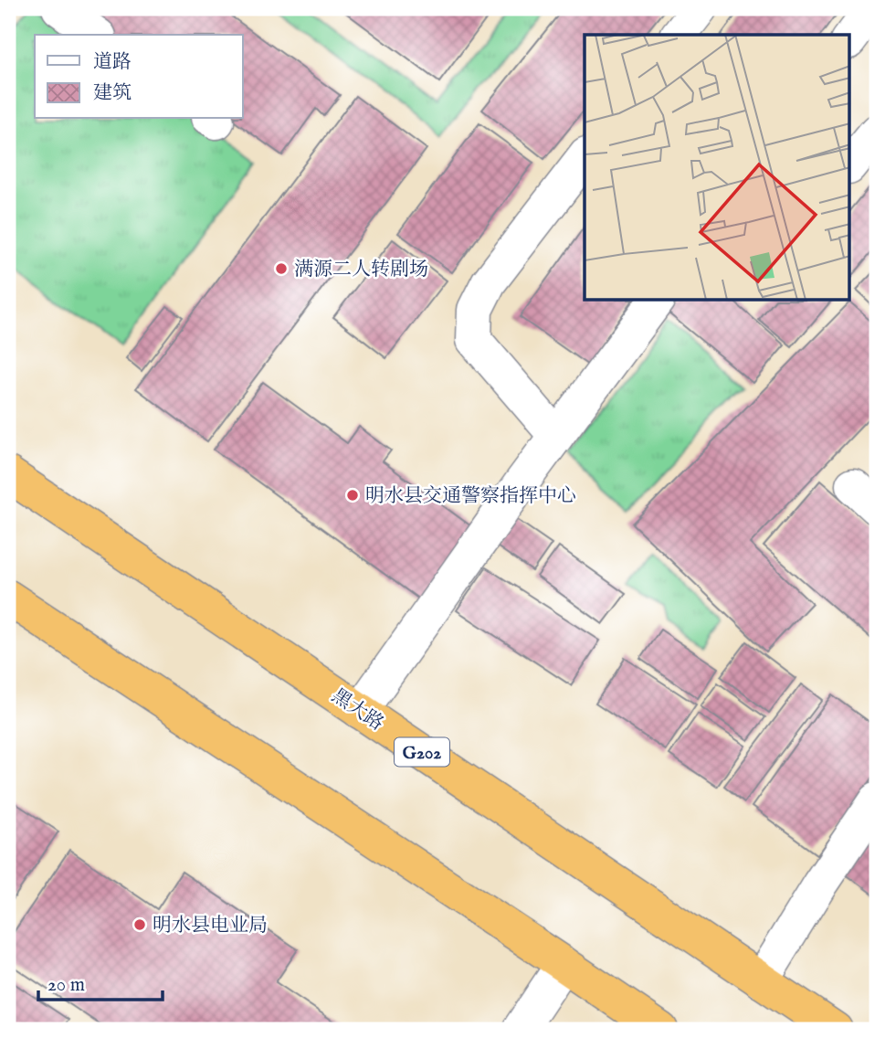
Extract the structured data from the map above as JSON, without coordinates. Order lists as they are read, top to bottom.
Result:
{
  "streets": {
    "highway": ["黑大路", "G202"]
  },
  "places": ["满源二人转剧场", "明水县交通警察指挥中心", "明水县电业局"],
  "legend": ["道路", "建筑"],
  "scale_bar": "20 m"
}
